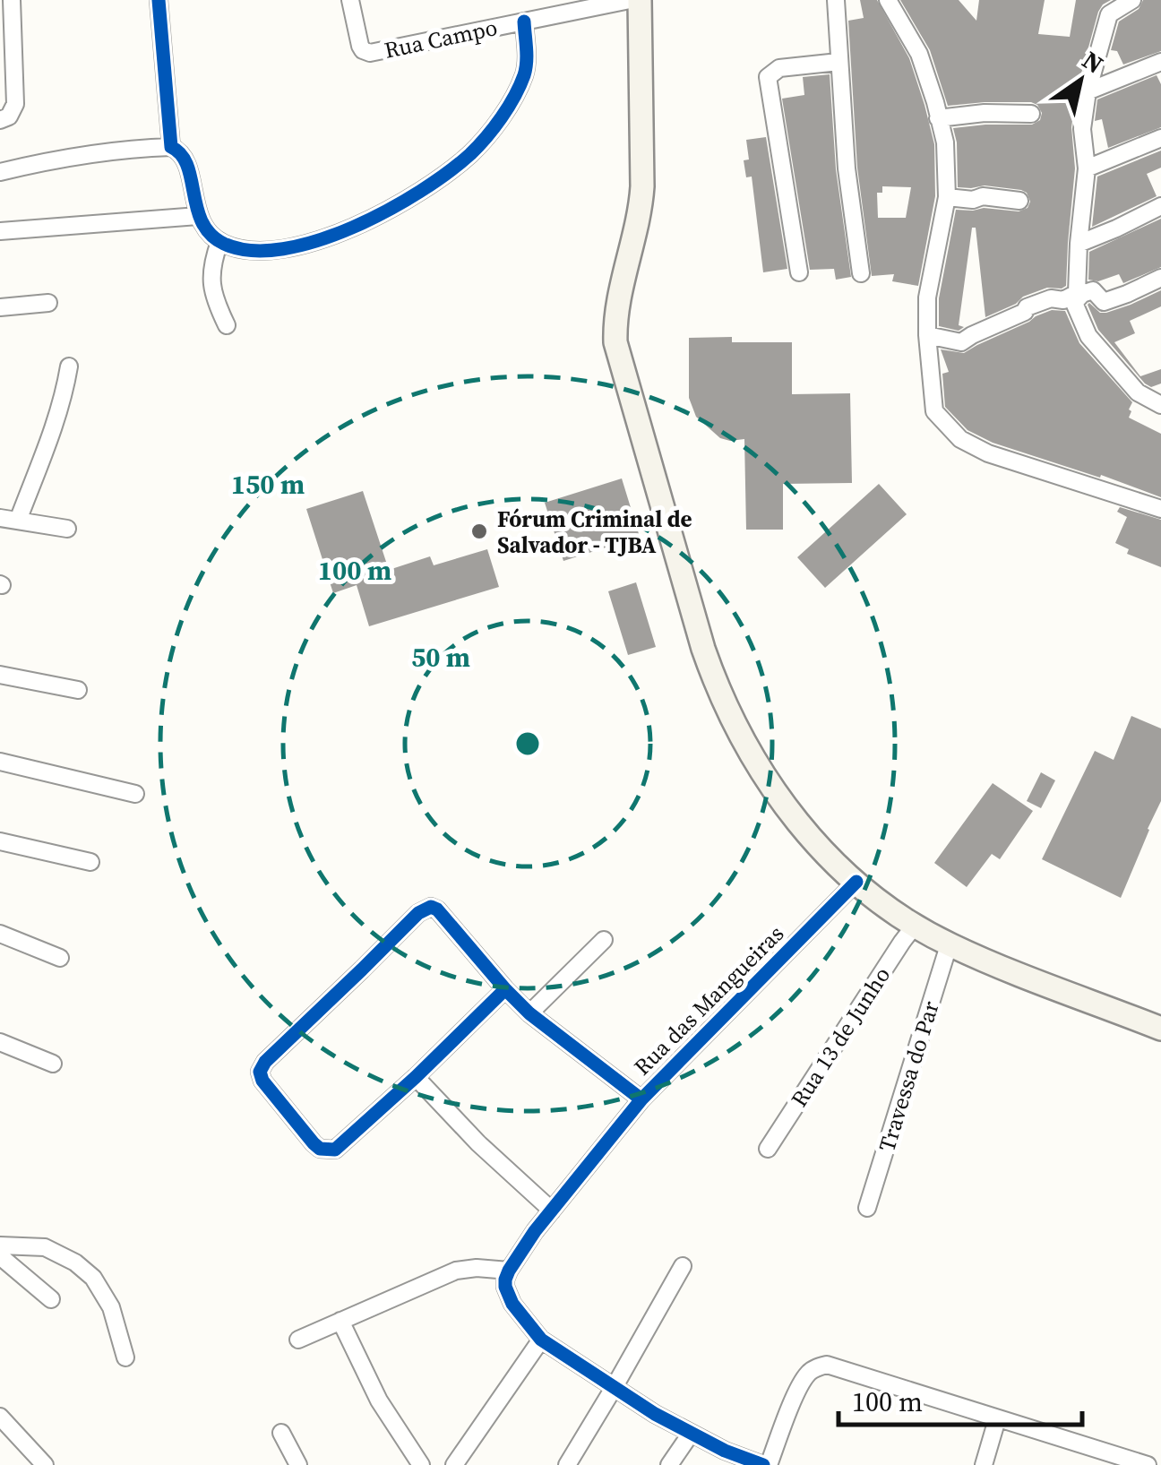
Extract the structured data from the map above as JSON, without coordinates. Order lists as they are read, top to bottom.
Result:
{
  "streets": {
    "street": [
      "Rua Campo",
      "Rua das Mangueiras",
      "Rua 13 de Junho",
      "Travessa do Par"
    ]
  },
  "places": ["Fórum Criminal de Salvador - TJBA"],
  "scale_bar": "100 m",
  "north": "top right",
  "rings": ["150 m", "100 m", "50 m"]
}
